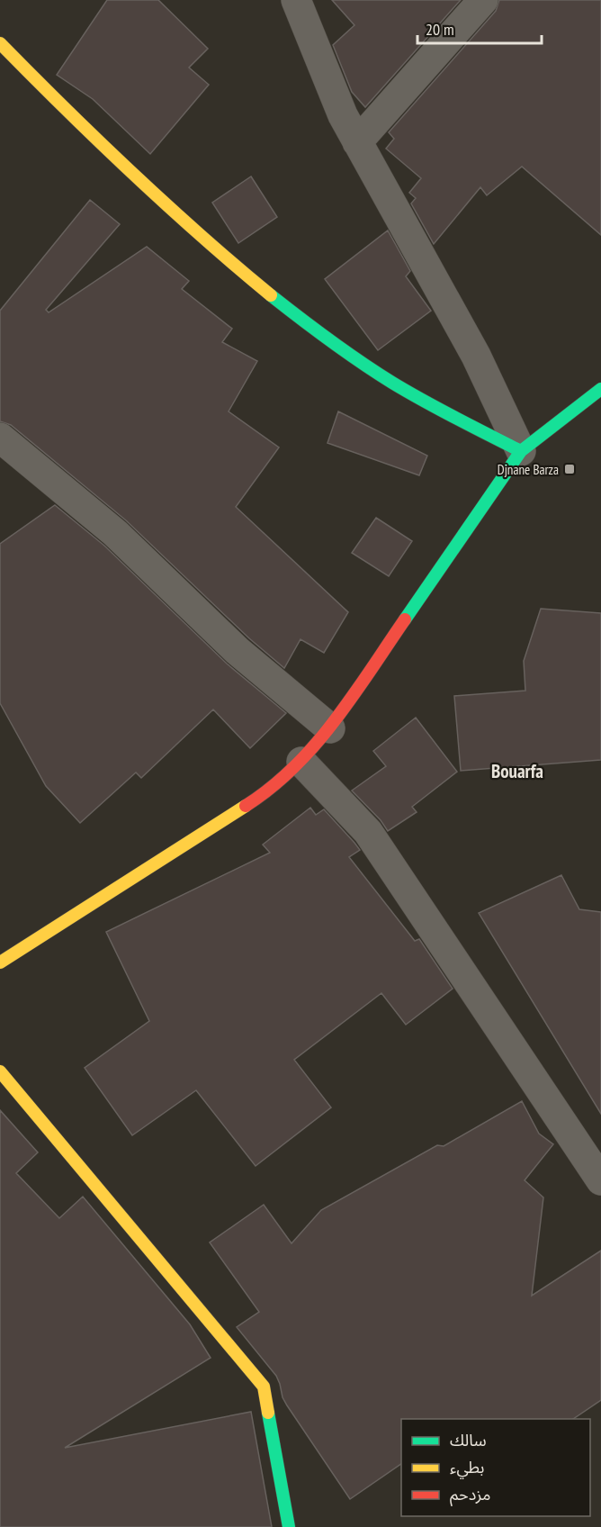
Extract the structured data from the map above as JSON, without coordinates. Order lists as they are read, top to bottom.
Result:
{
  "districts": ["Bouarfa"],
  "places": {
    "transit": ["Djnane Barza"]
  },
  "legend": ["سالك", "بطيء", "مزدحم"],
  "scale_bar": "20 m"
}
